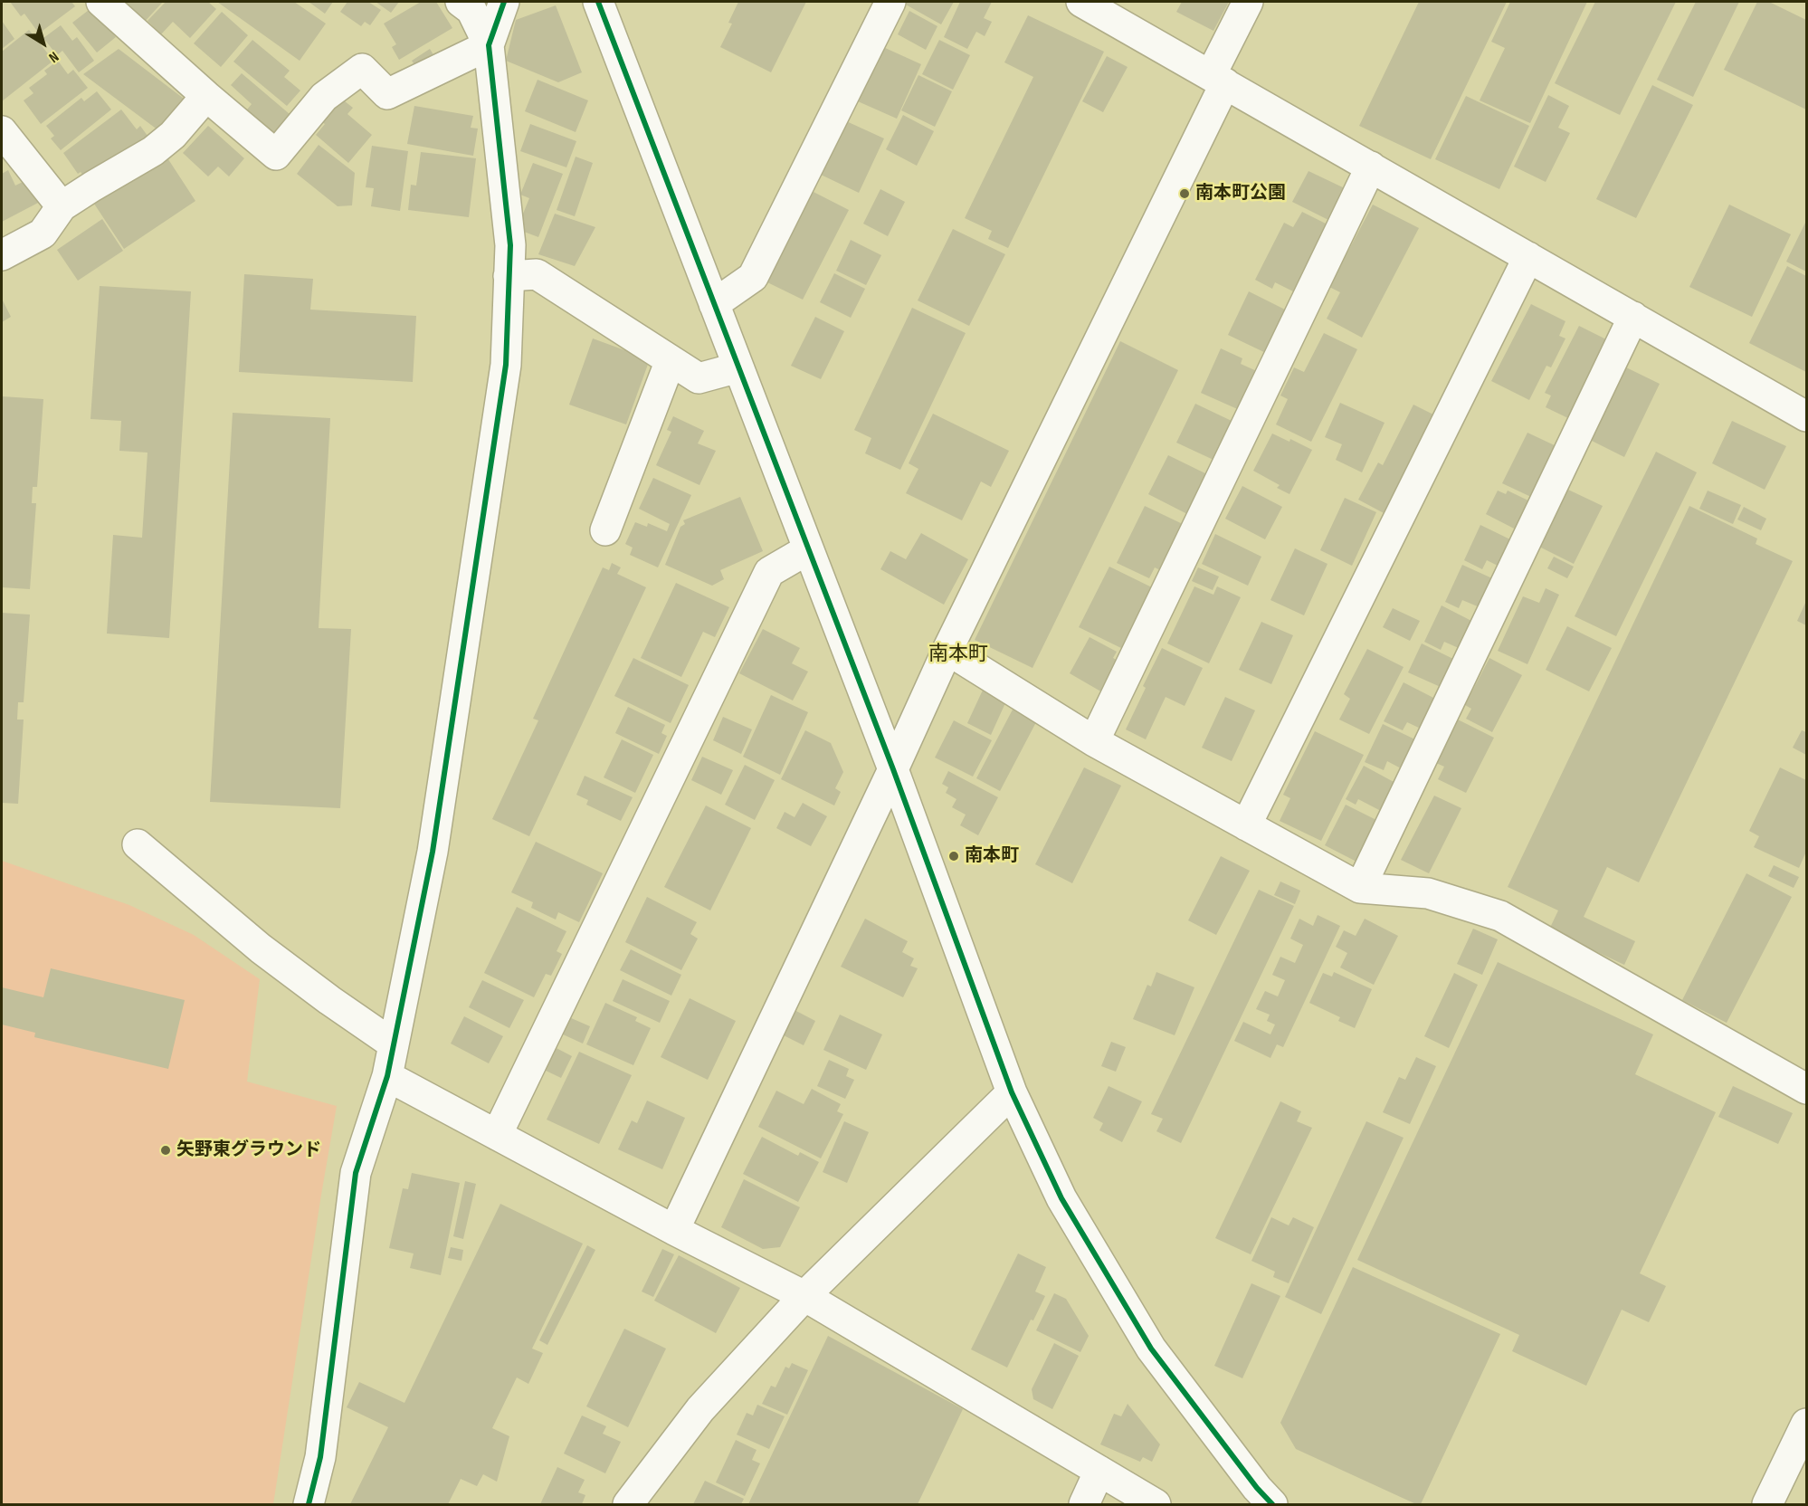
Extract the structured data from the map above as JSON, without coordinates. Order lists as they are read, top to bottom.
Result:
{
  "districts": ["南本町"],
  "places": ["南本町公園", "南本町", "矢野東グラウンド"],
  "north": "bottom right"
}
